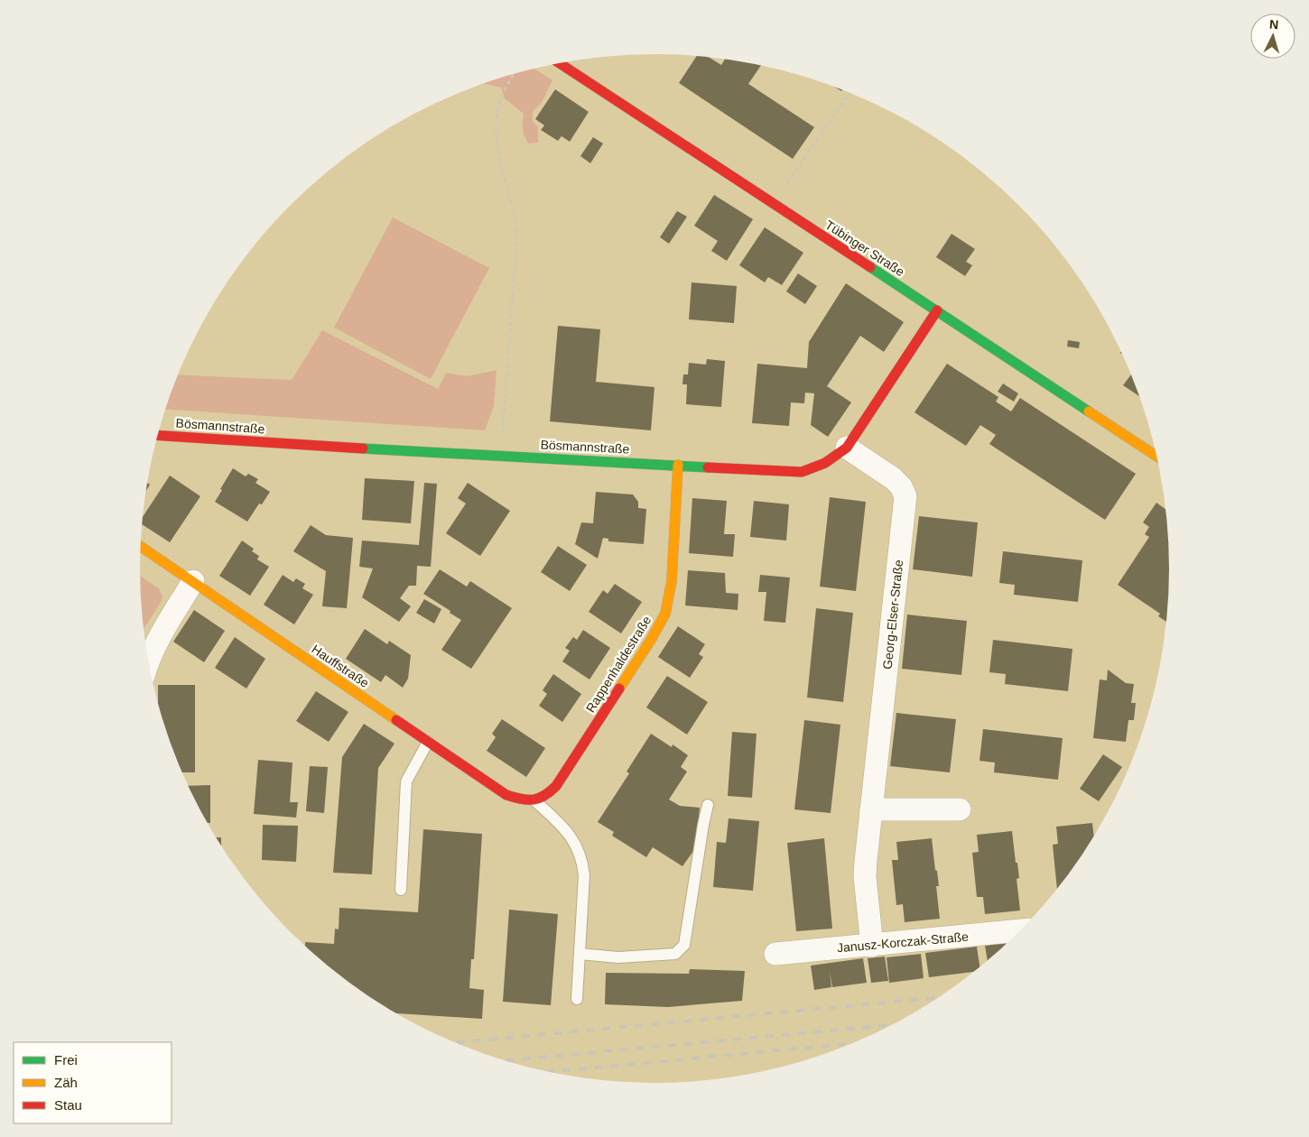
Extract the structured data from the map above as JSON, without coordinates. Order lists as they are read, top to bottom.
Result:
{
  "streets": {
    "street": [
      "Tübinger Straße",
      "Bösmannstraße",
      "Georg-Elser-Straße",
      "Rappenhaldestraße",
      "Hauffstraße",
      "Janusz-Korczak-Straße"
    ]
  },
  "crossings": [
    ["Tübinger Straße", "Bösmannstraße"],
    ["Bösmannstraße", "Georg-Elser-Straße"],
    ["Bösmannstraße", "Rappenhaldestraße"],
    ["Georg-Elser-Straße", "Janusz-Korczak-Straße"],
    ["Rappenhaldestraße", "Hauffstraße"]
  ],
  "legend": ["Frei", "Zäh", "Stau"],
  "north": "top"
}
